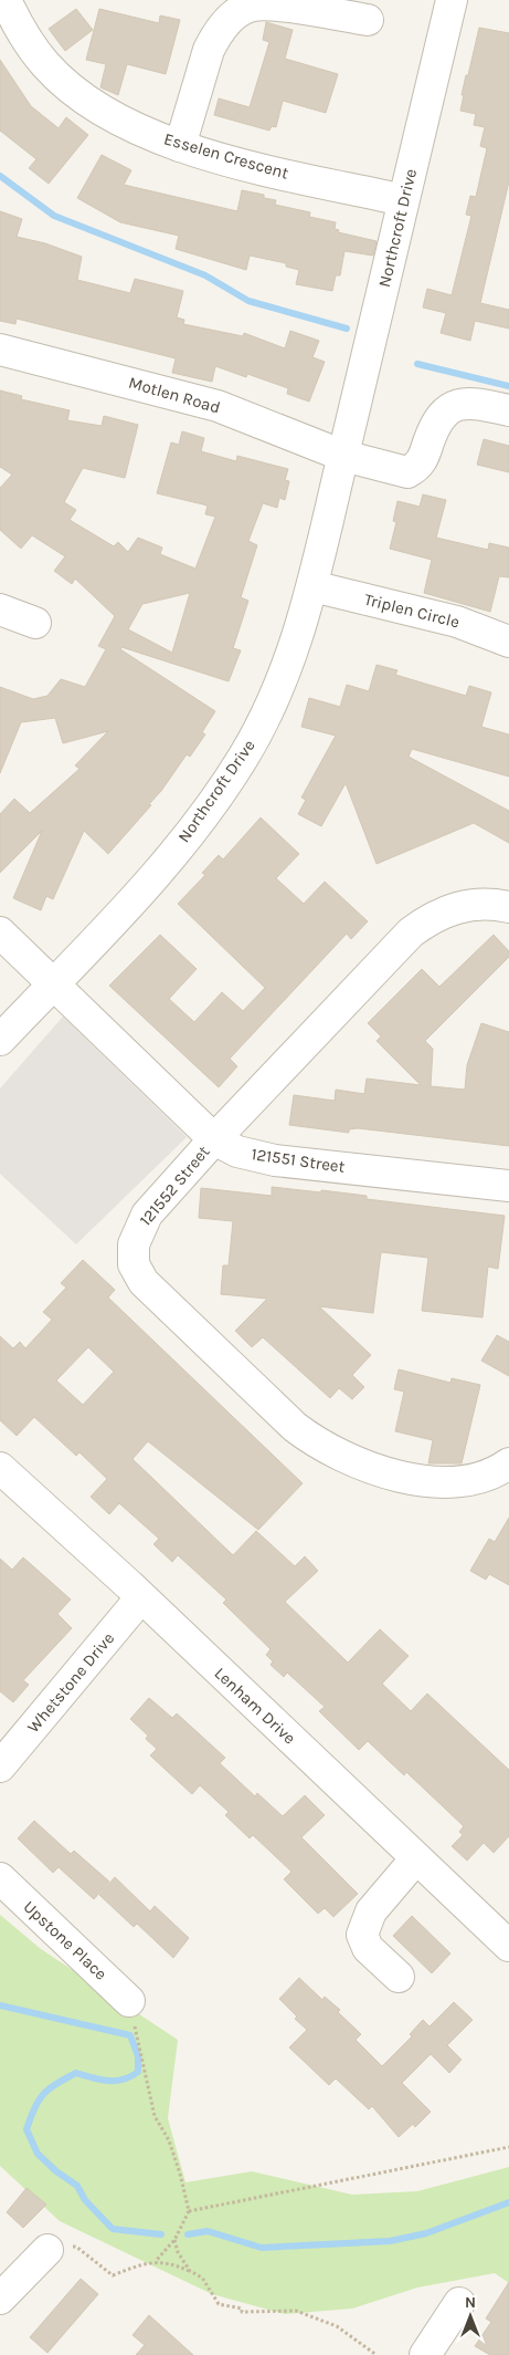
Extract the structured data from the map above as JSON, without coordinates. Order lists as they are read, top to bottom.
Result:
{
  "streets": {
    "street": [
      "Esselen Crescent",
      "Northcroft Drive",
      "Motlen Road",
      "Triplen Circle",
      "121551 Street",
      "121552 Street",
      "Whetstone Drive",
      "Lenham Drive",
      "Upstone Place"
    ]
  },
  "crossings": [
    ["Esselen Crescent", "Northcroft Drive"],
    ["Northcroft Drive", "Motlen Road"],
    ["Northcroft Drive", "Triplen Circle"],
    ["Northcroft Drive", "121551 Street"],
    ["121551 Street", "121552 Street"],
    ["Whetstone Drive", "Lenham Drive"]
  ],
  "north": "top"
}
